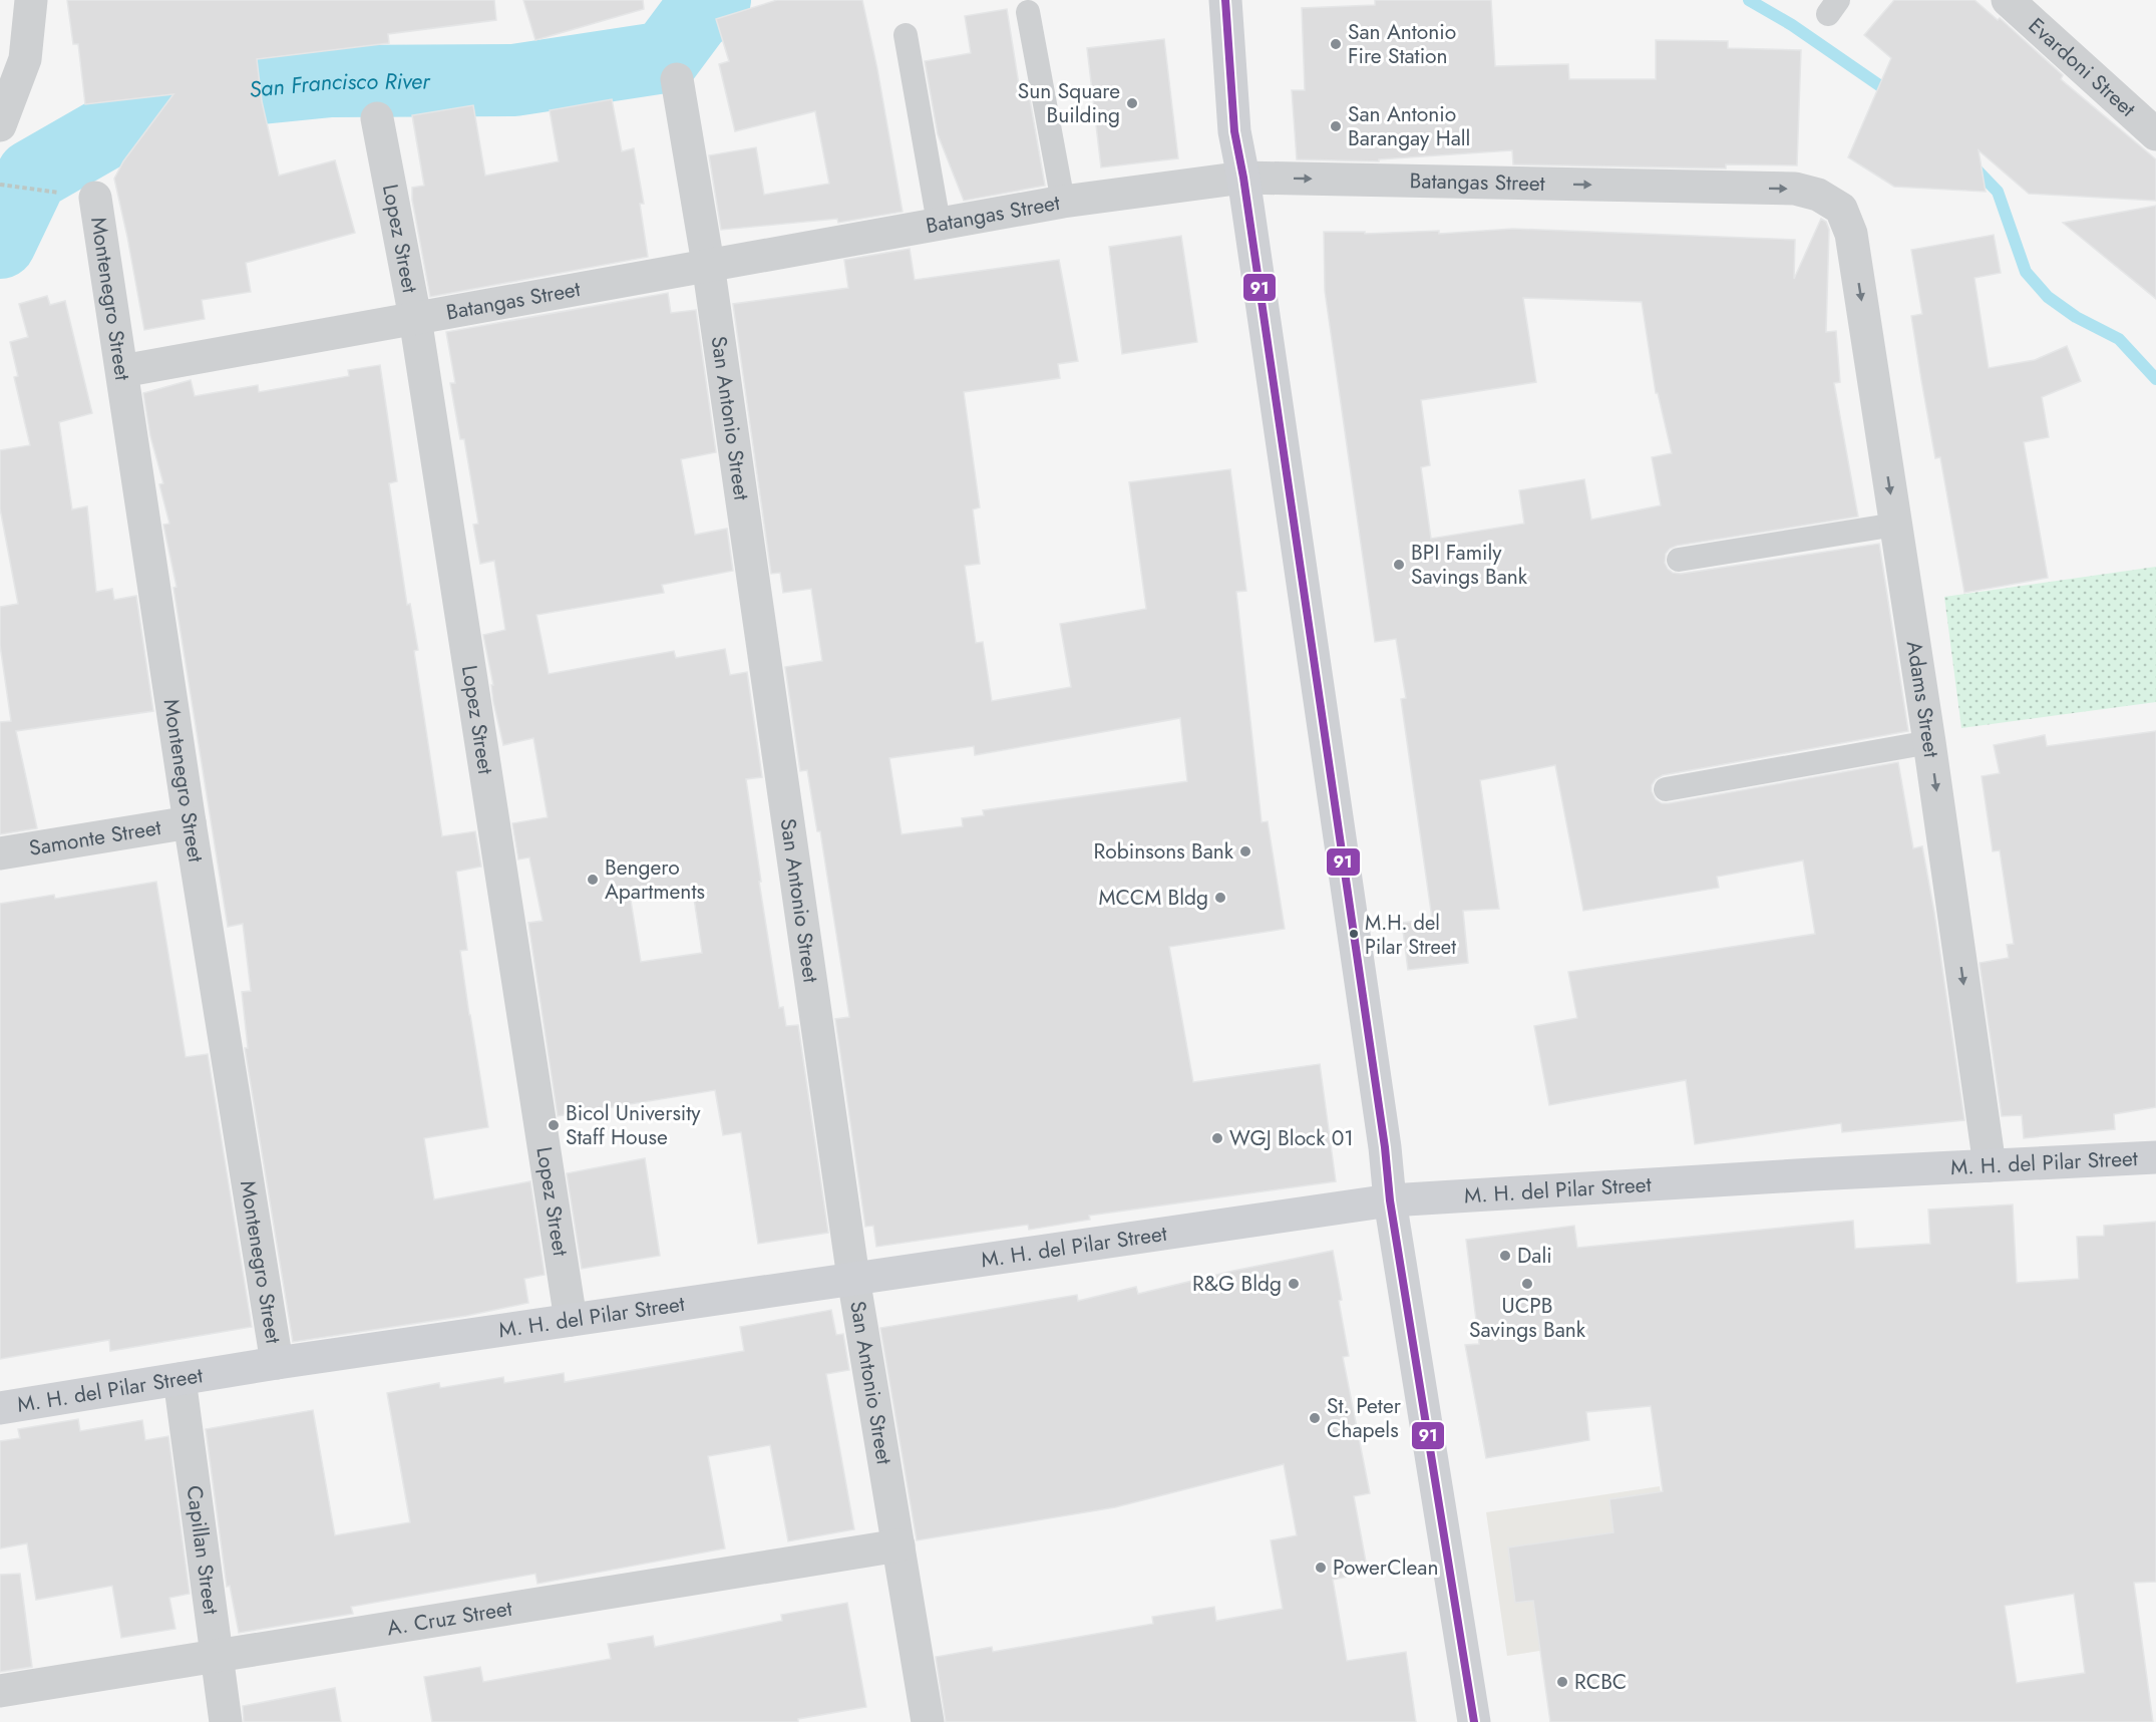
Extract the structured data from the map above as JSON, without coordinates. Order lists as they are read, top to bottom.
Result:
{
  "streets": {
    "street": [
      "Evardoni Street",
      "Batangas Street",
      "Lopez Street",
      "Montenegro Street",
      "San Antonio Street",
      "Adams Street",
      "Samonte Street",
      "M. H. del Pilar Street",
      "Capillan Street",
      "A. Cruz Street"
    ]
  },
  "crossings": [
    ["Batangas Street", "Lopez Street"],
    ["Batangas Street", "Montenegro Street"],
    ["Batangas Street", "San Antonio Street"],
    ["Batangas Street", "Adams Street"],
    ["Lopez Street", "M. H. del Pilar Street"],
    ["Montenegro Street", "Samonte Street"],
    ["Montenegro Street", "M. H. del Pilar Street"],
    ["San Antonio Street", "M. H. del Pilar Street"],
    ["San Antonio Street", "A. Cruz Street"],
    ["Adams Street", "M. H. del Pilar Street"],
    ["M. H. del Pilar Street", "Capillan Street"],
    ["Capillan Street", "A. Cruz Street"]
  ],
  "one_way": ["Adams Street"],
  "water": ["San Francisco River"],
  "places": [
    "San Antonio Fire Station",
    "Sun Square Building",
    "San Antonio Barangay Hall",
    "BPI Family Savings Bank",
    "Robinsons Bank",
    "Bengero Apartments",
    "MCCM Bldg",
    "M.H. del Pilar Street",
    "Bicol University Staff House",
    "WGJ Block 01",
    "Dali",
    "R&G Bldg",
    "UCPB Savings Bank",
    "St. Peter Chapels",
    "PowerClean",
    "RCBC"
  ],
  "lines": ["transit line 91"]
}
